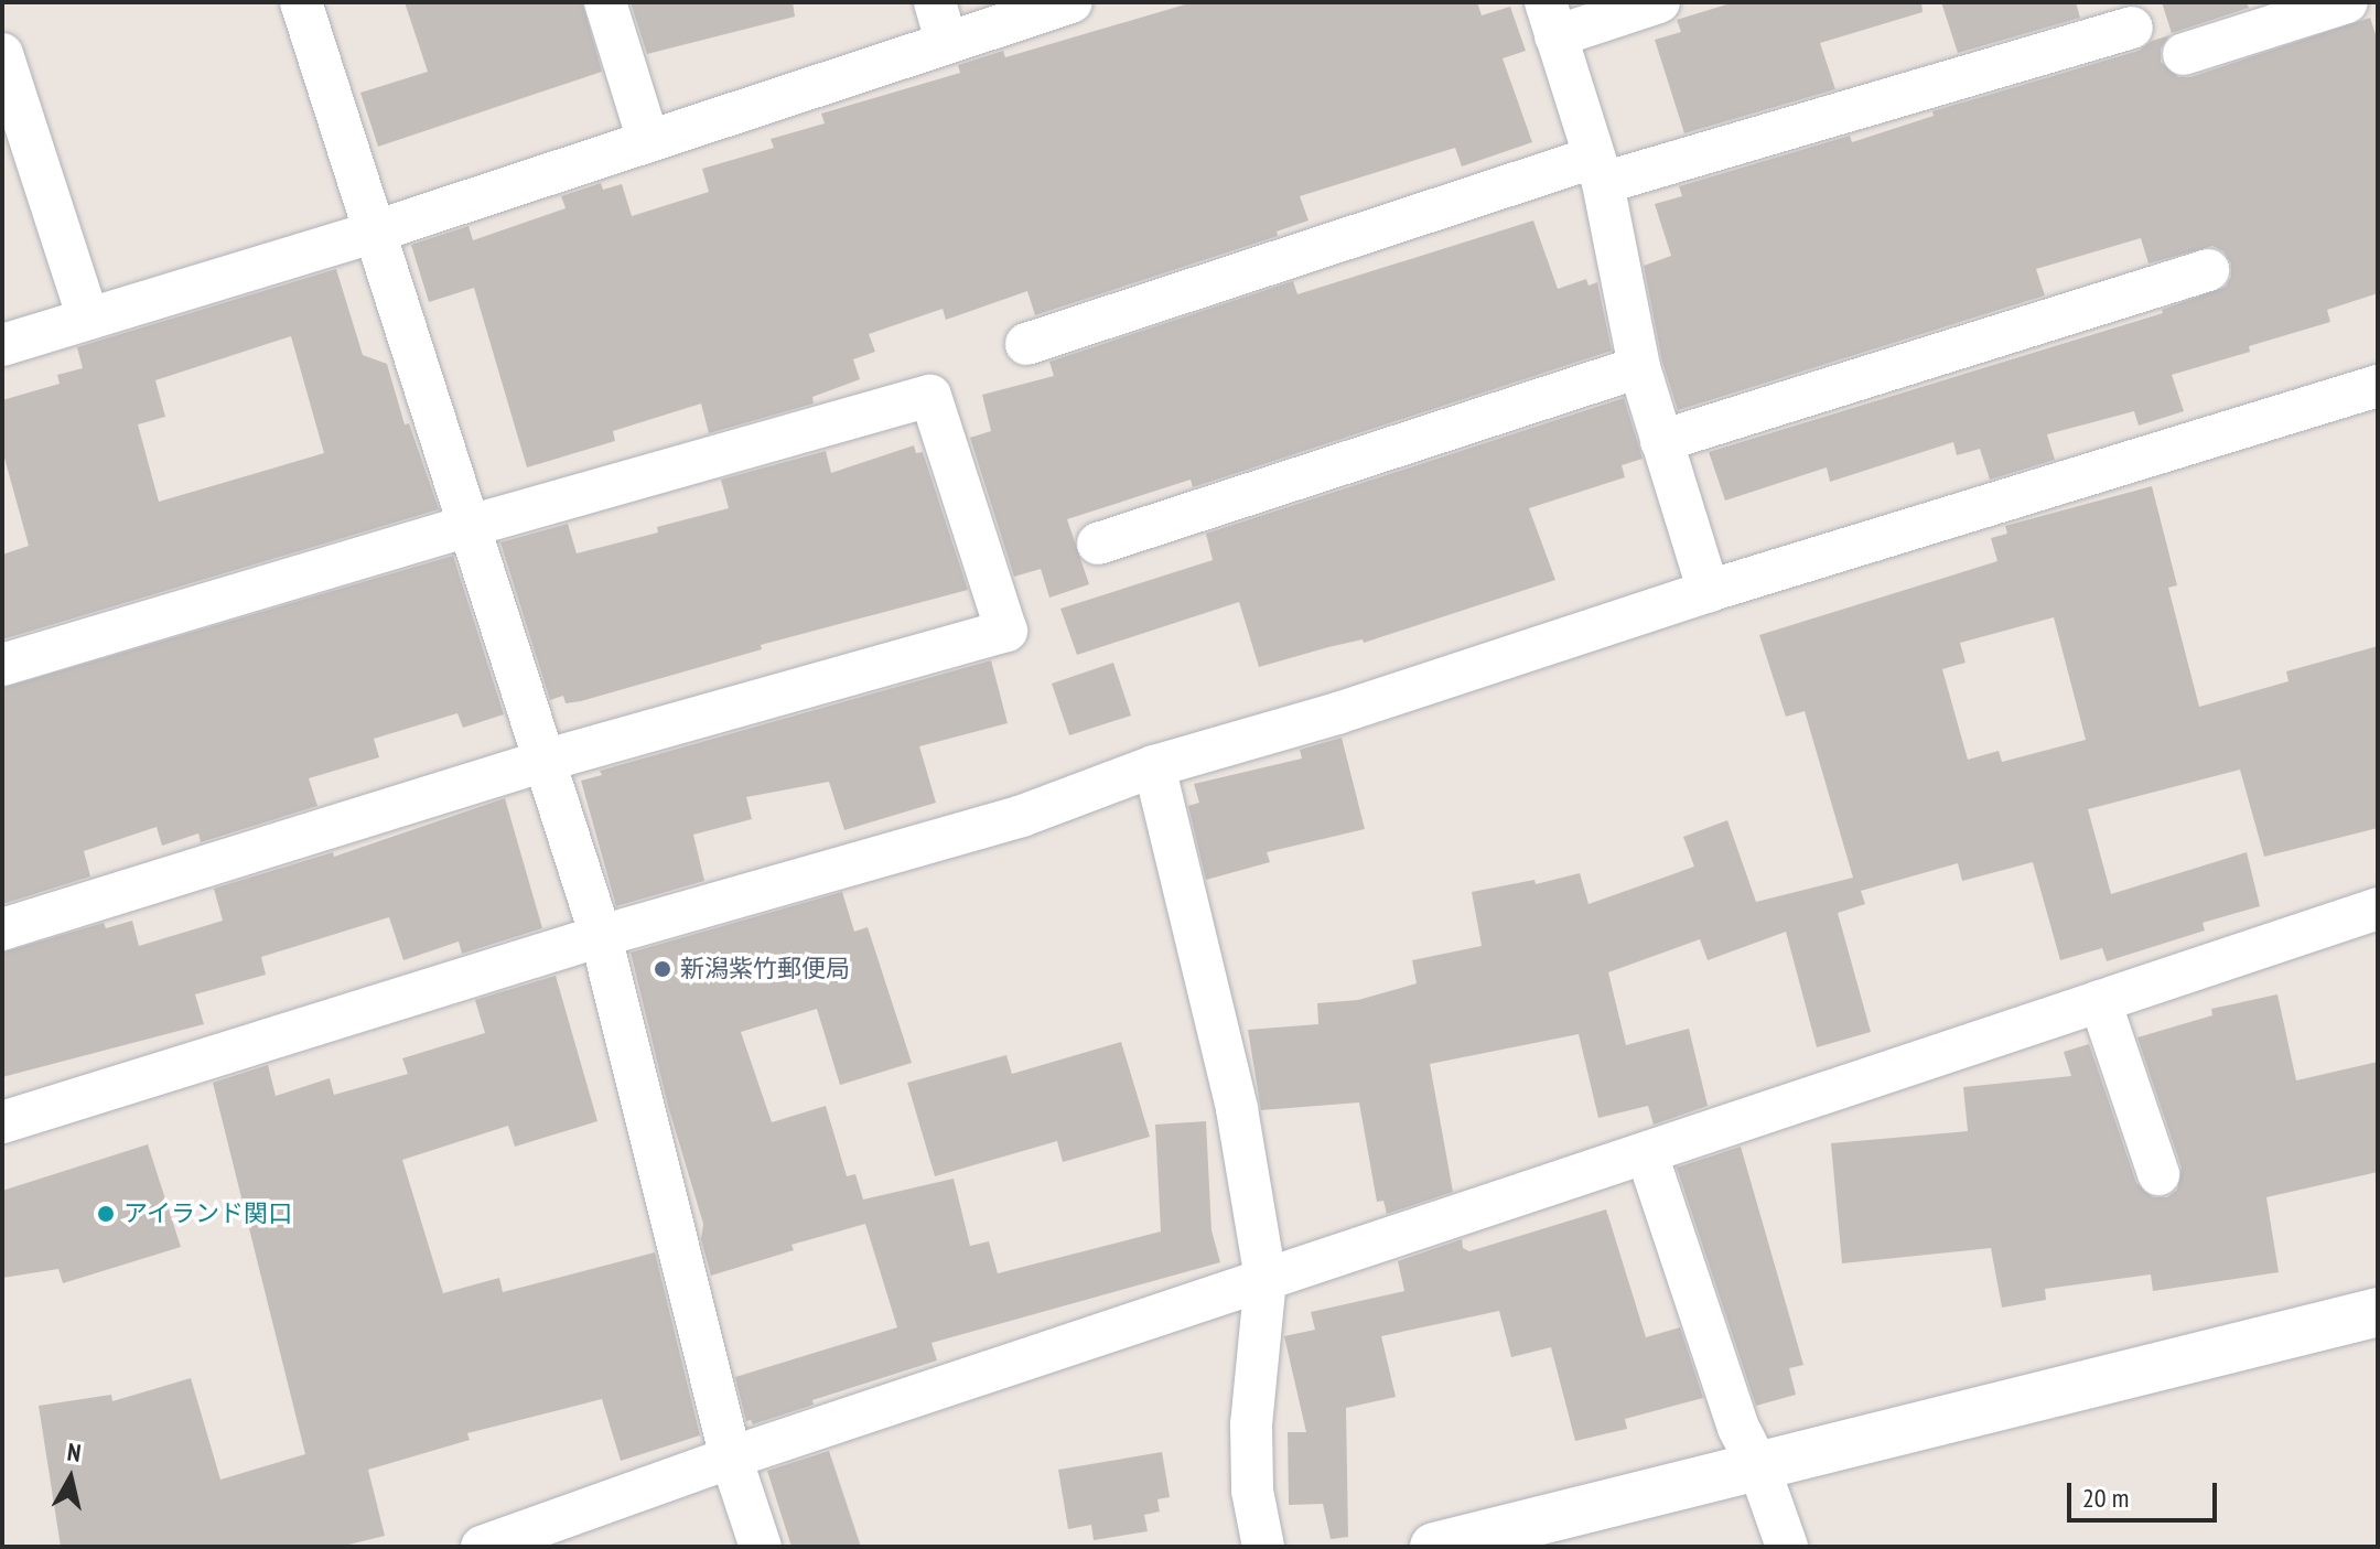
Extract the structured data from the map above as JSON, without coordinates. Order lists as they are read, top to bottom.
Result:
{
  "places": ["新潟紫竹郵便局", "アイランド関口"],
  "scale_bar": "20 m",
  "north": "top"
}
